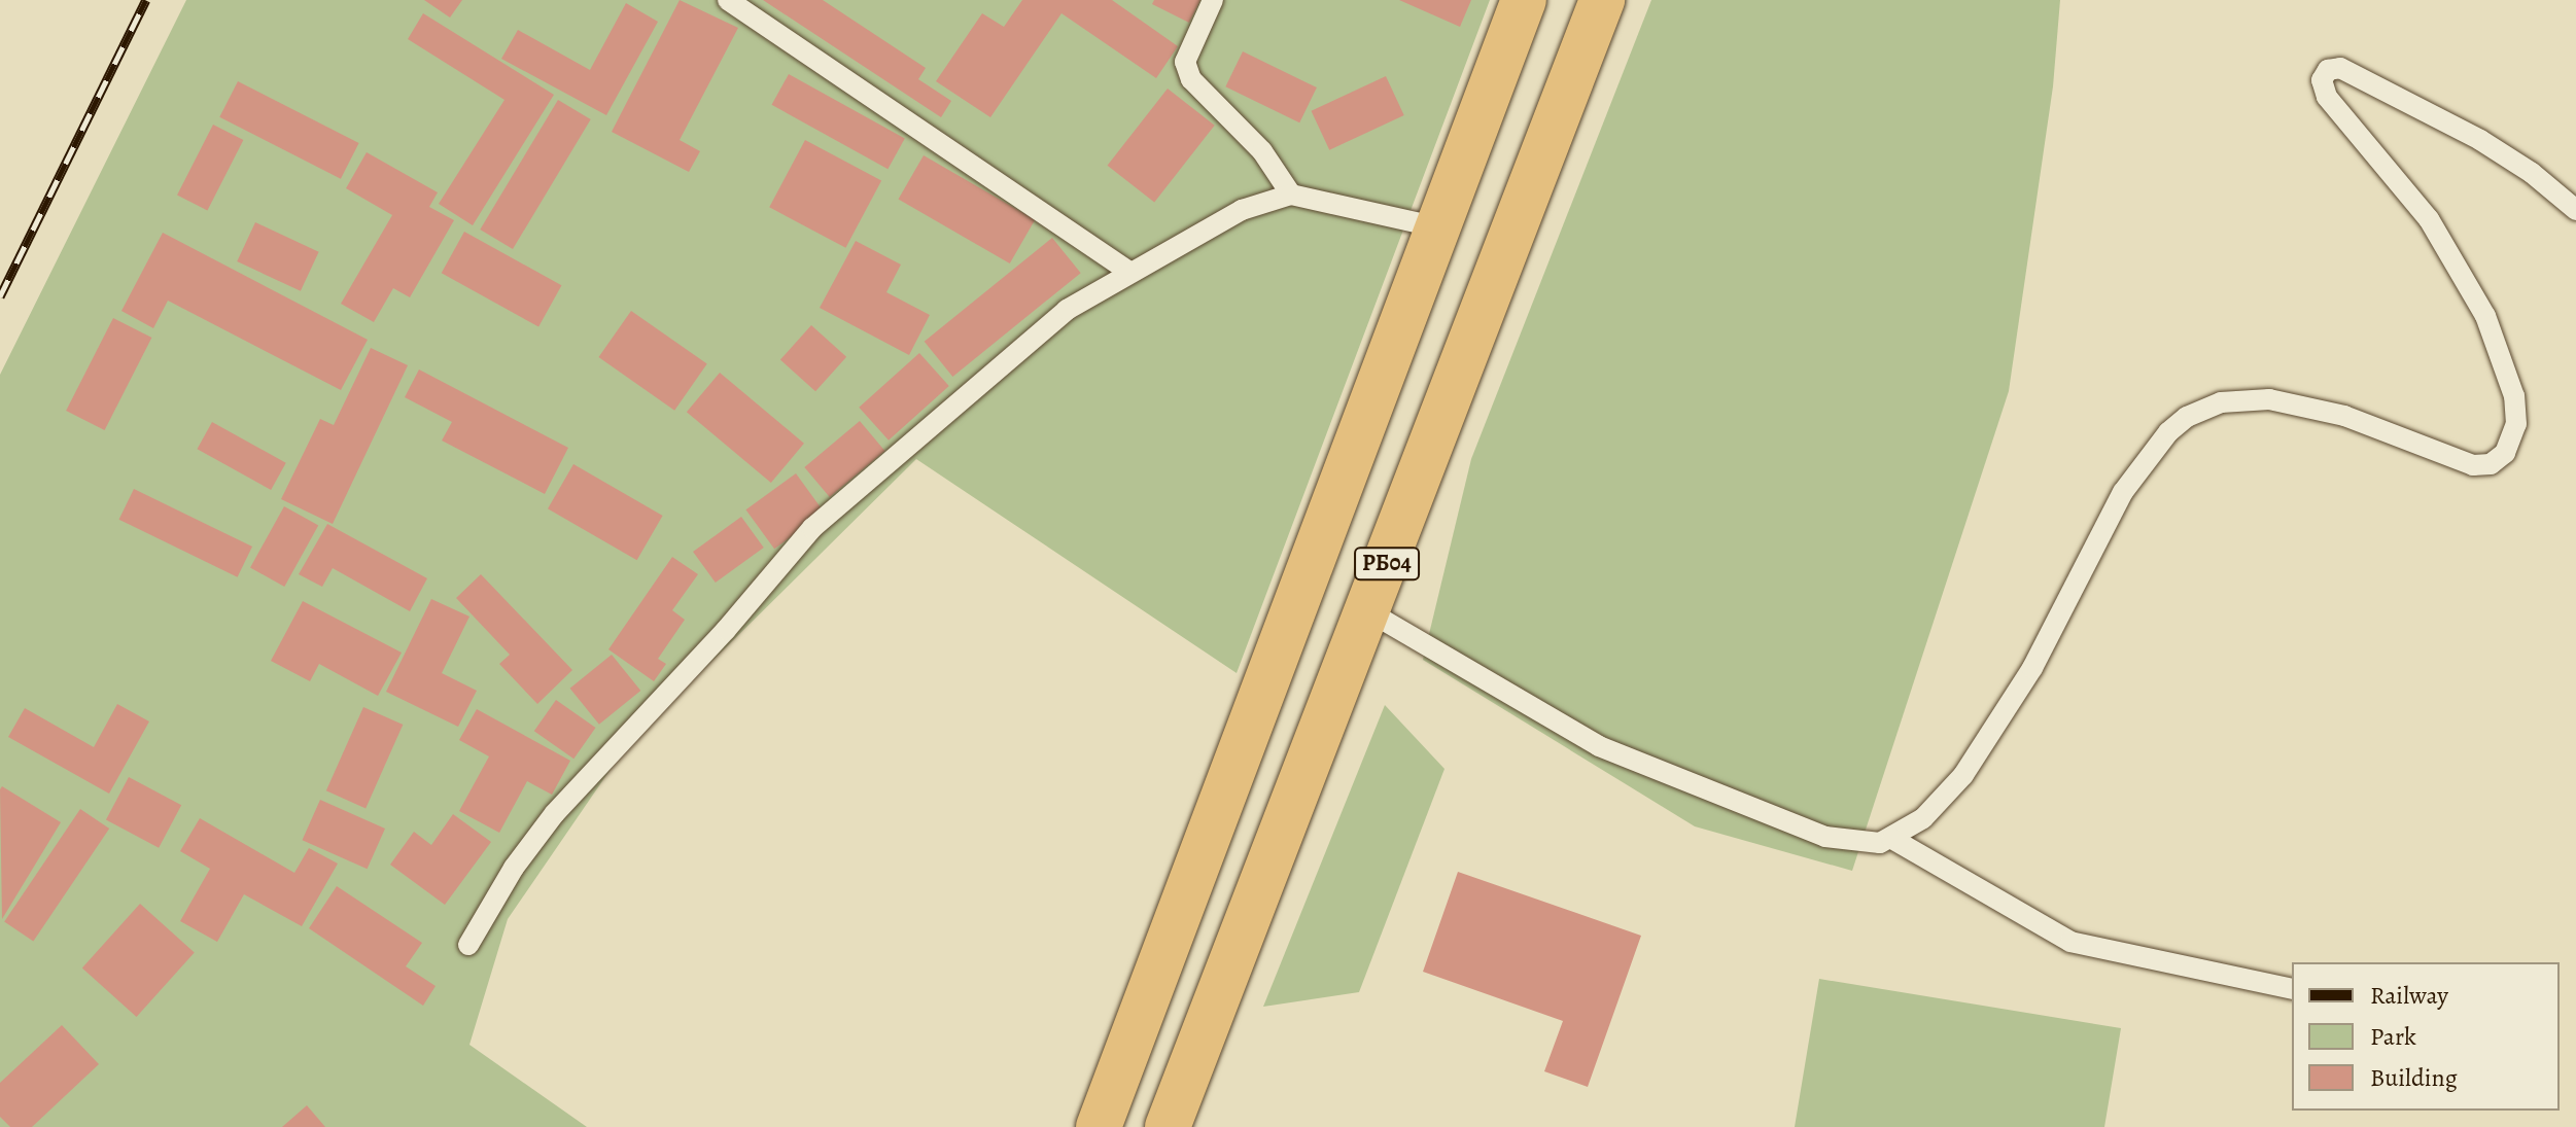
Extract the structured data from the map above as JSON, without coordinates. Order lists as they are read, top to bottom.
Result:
{
  "streets": {
    "highway": ["РБ04"]
  },
  "legend": ["Railway", "Park", "Building"]
}
